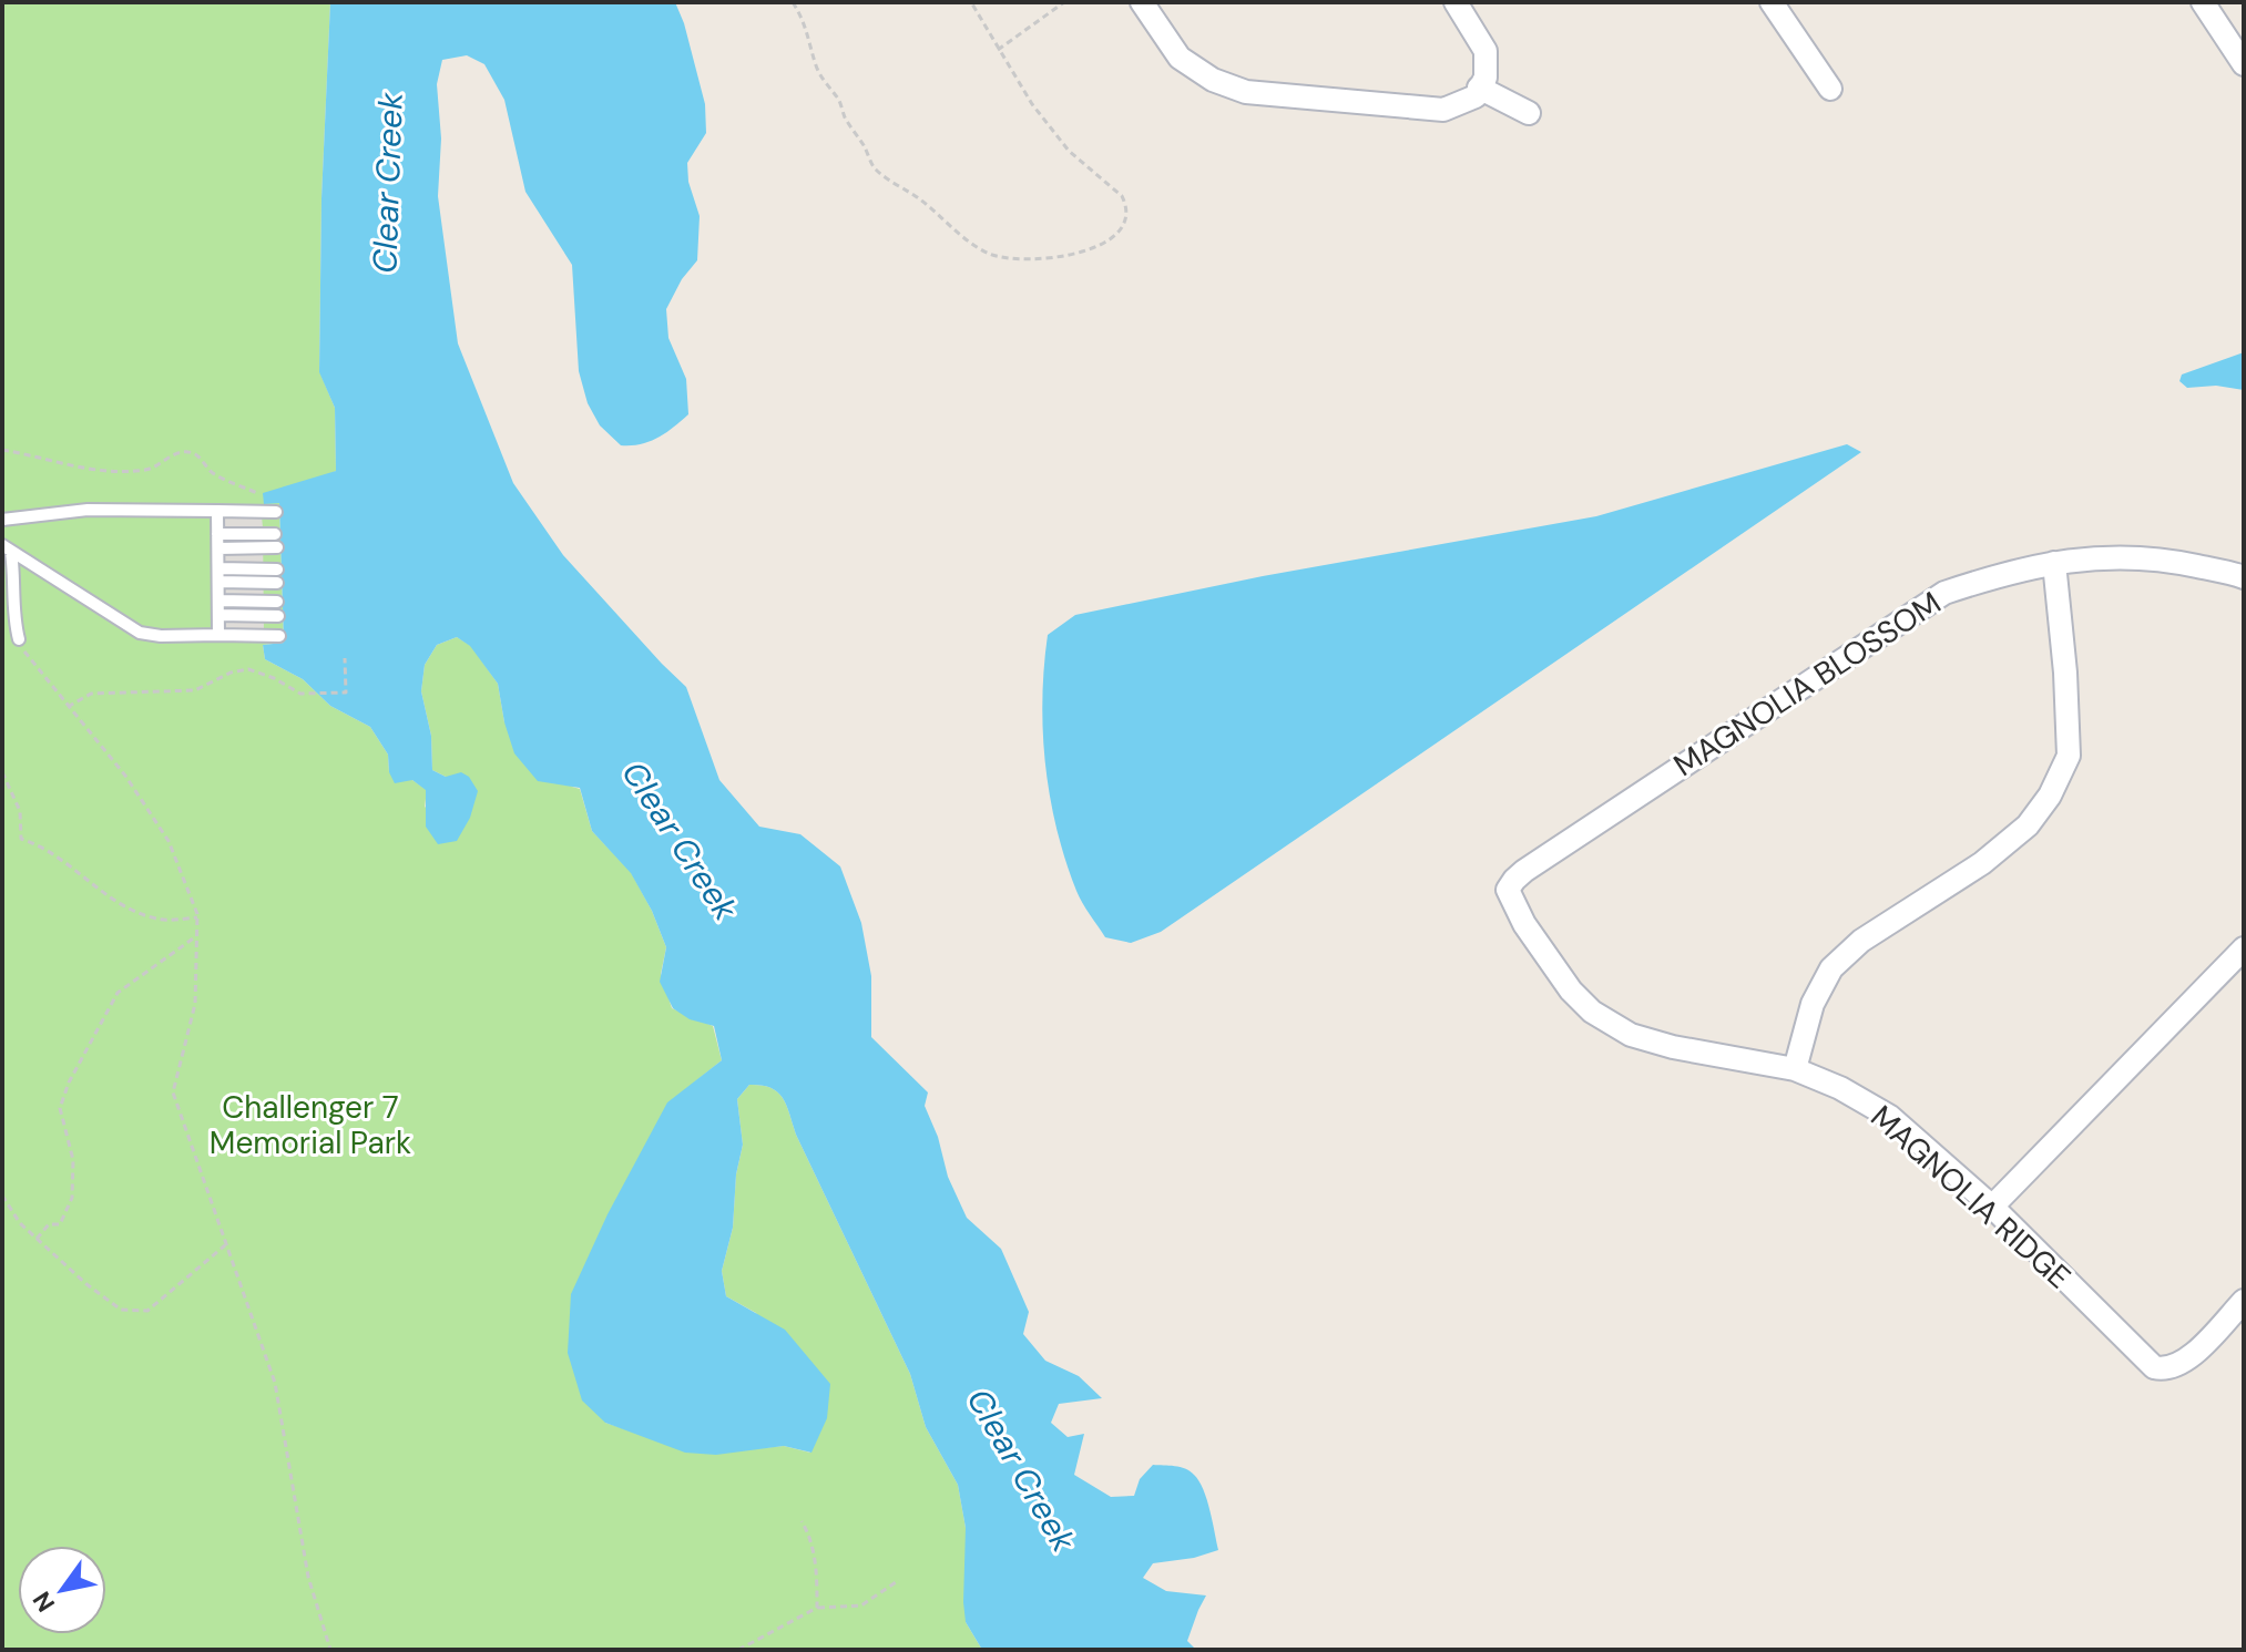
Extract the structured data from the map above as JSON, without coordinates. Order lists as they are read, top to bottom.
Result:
{
  "streets": {
    "street": ["MAGNOLIA BLOSSOM", "MAGNOLIA RIDGE"]
  },
  "crossings": [
    ["MAGNOLIA BLOSSOM", "MAGNOLIA RIDGE"]
  ],
  "water": ["Clear Creek"],
  "parks": ["Challenger 7 Memorial Park"],
  "north": "bottom left"
}
